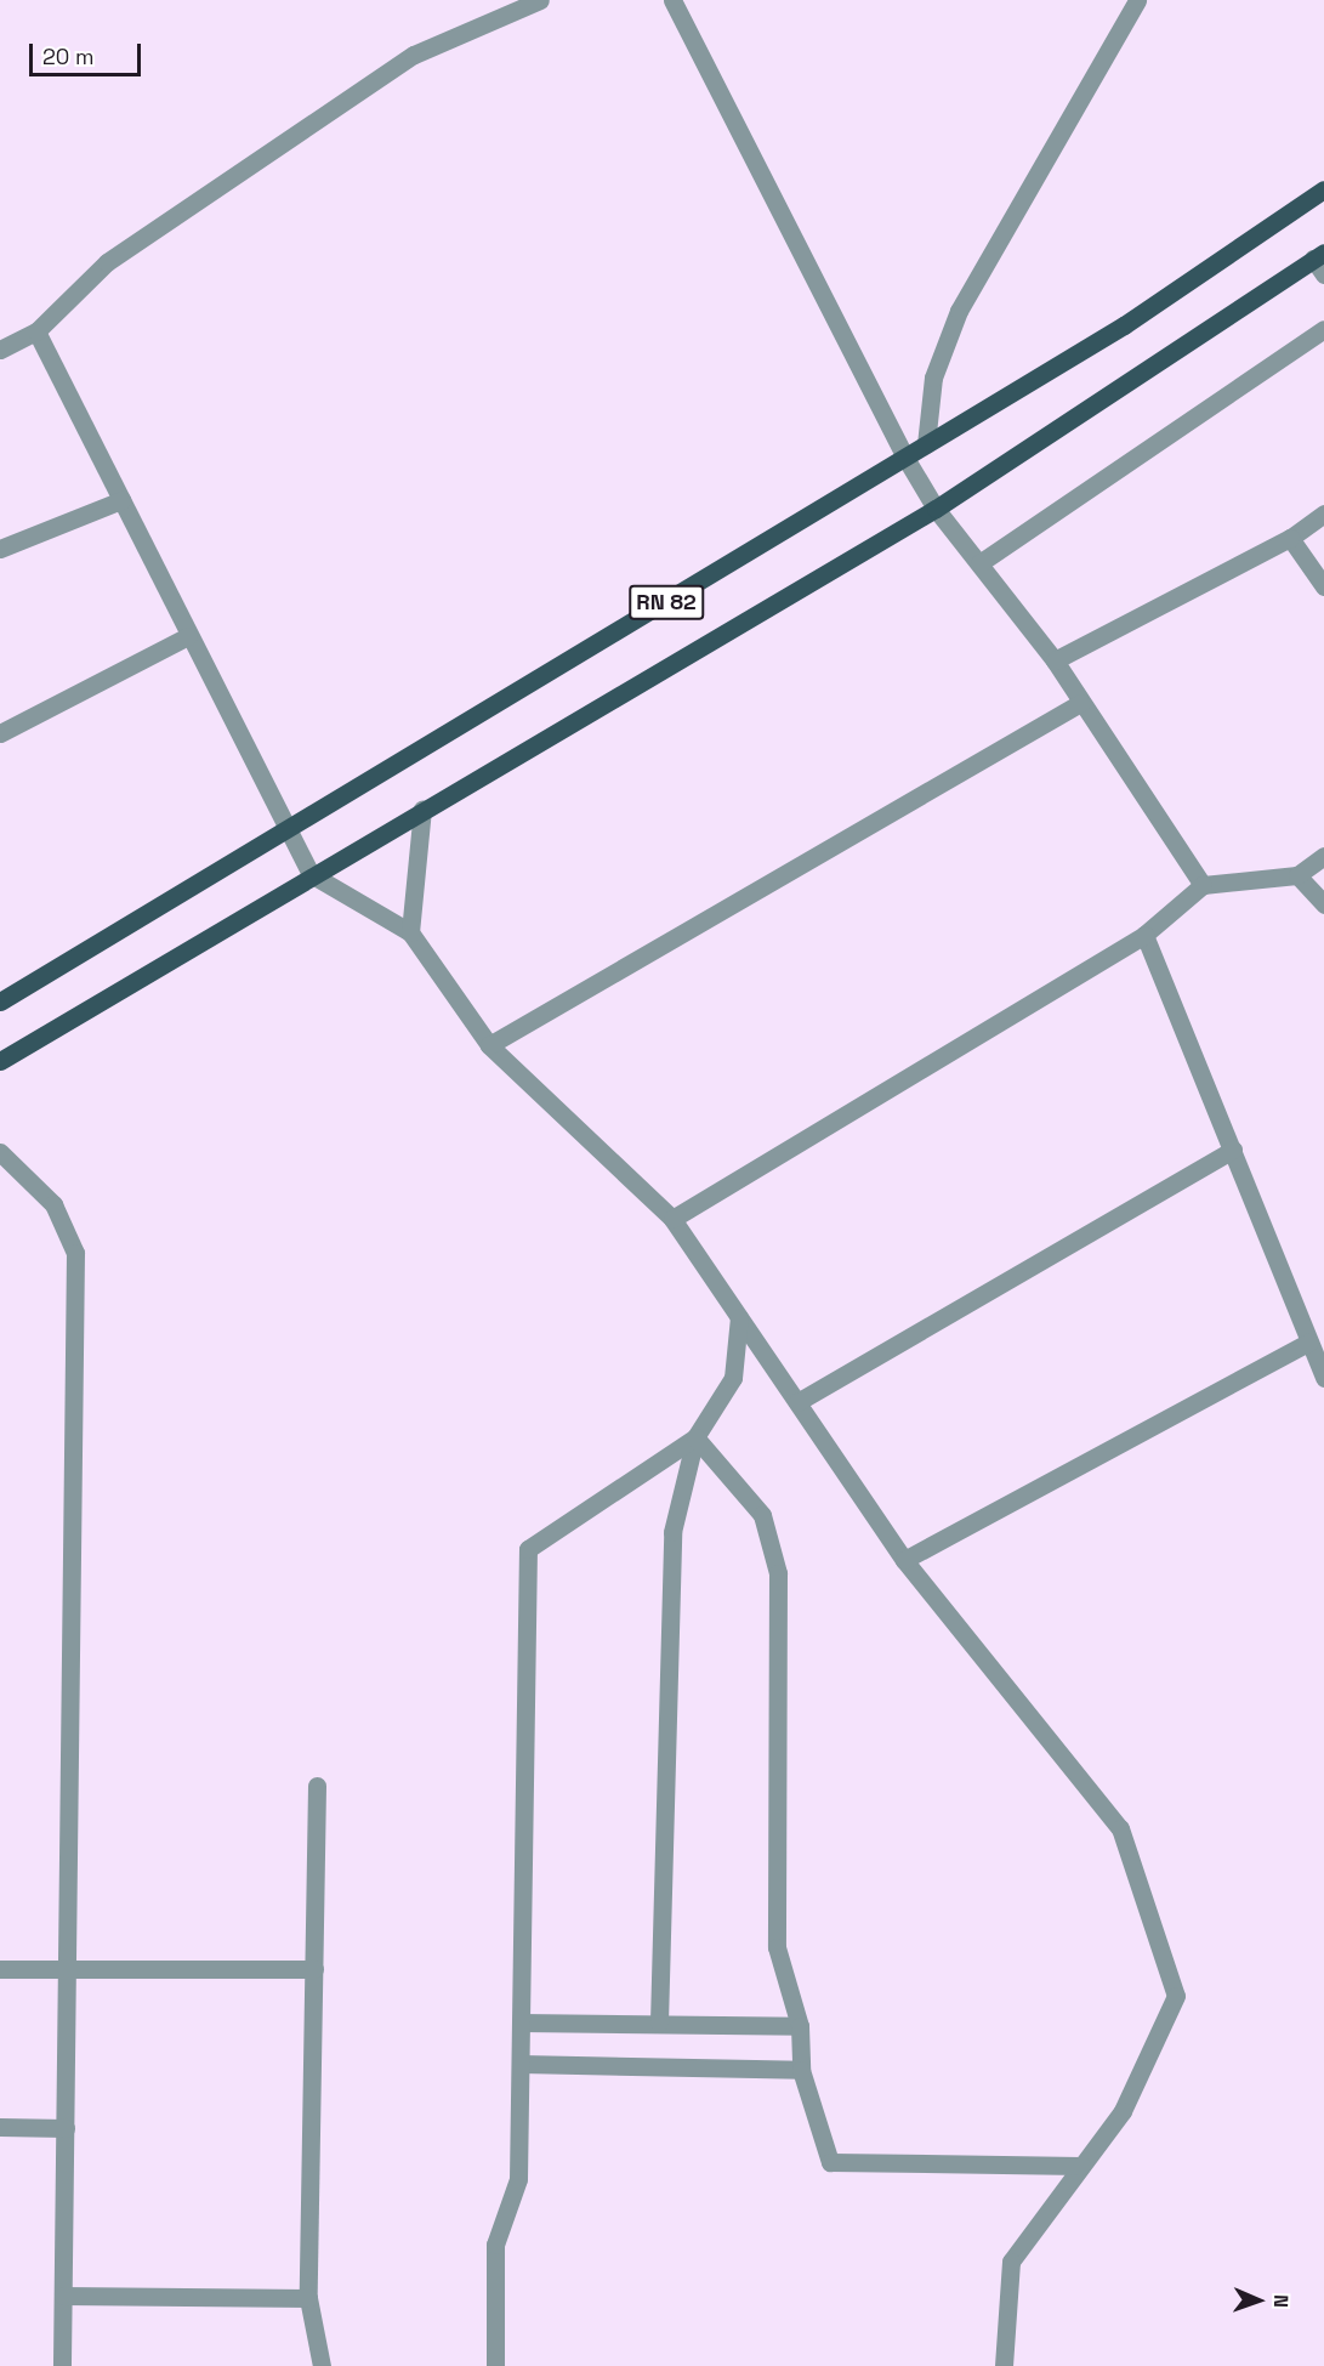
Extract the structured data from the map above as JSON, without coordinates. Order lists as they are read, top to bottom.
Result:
{
  "streets": {
    "main road": ["RN 82"]
  },
  "scale_bar": "20 m",
  "north": "right"
}
